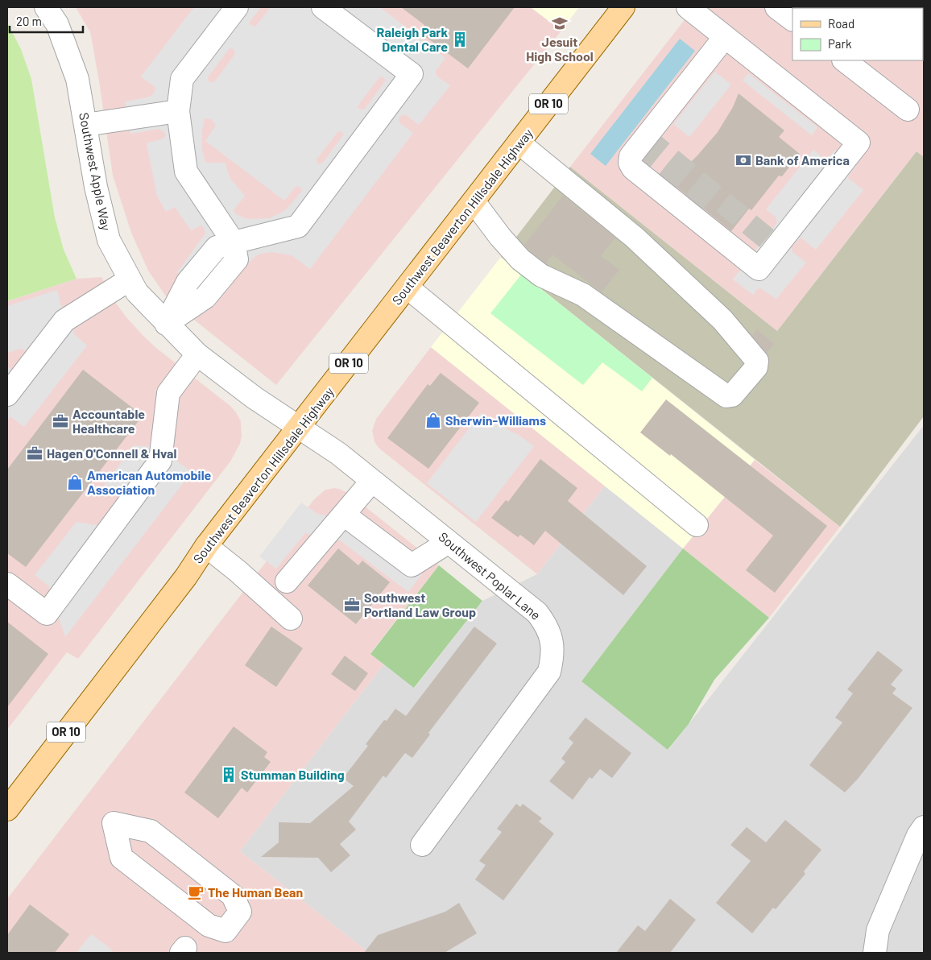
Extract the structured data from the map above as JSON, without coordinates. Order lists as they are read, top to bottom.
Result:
{
  "streets": {
    "main road": ["OR 10", "Southwest Beaverton Hillsdale Highway"],
    "street": ["Southwest Apple Way", "Southwest Poplar Lane"]
  },
  "crossings": [
    ["Southwest Apple Way", "Southwest Beaverton Hillsdale Highway"],
    ["Southwest Apple Way", "Southwest Poplar Lane"],
    ["Southwest Beaverton Hillsdale Highway", "Southwest Poplar Lane"]
  ],
  "places": {
    "school or university": ["Jesuit High School"],
    "building": ["Raleigh Park Dental Care", "Stumman Building"],
    "bank": ["Bank of America"],
    "shop": ["Sherwin-Williams", "American Automobile Association"],
    "office": ["Accountable Healthcare", "Hagen O'Connell & Hval", "Southwest Portland Law Group"],
    "cafe": ["The Human Bean"]
  },
  "legend": ["Road", "Park"],
  "scale_bar": "20 m"
}
